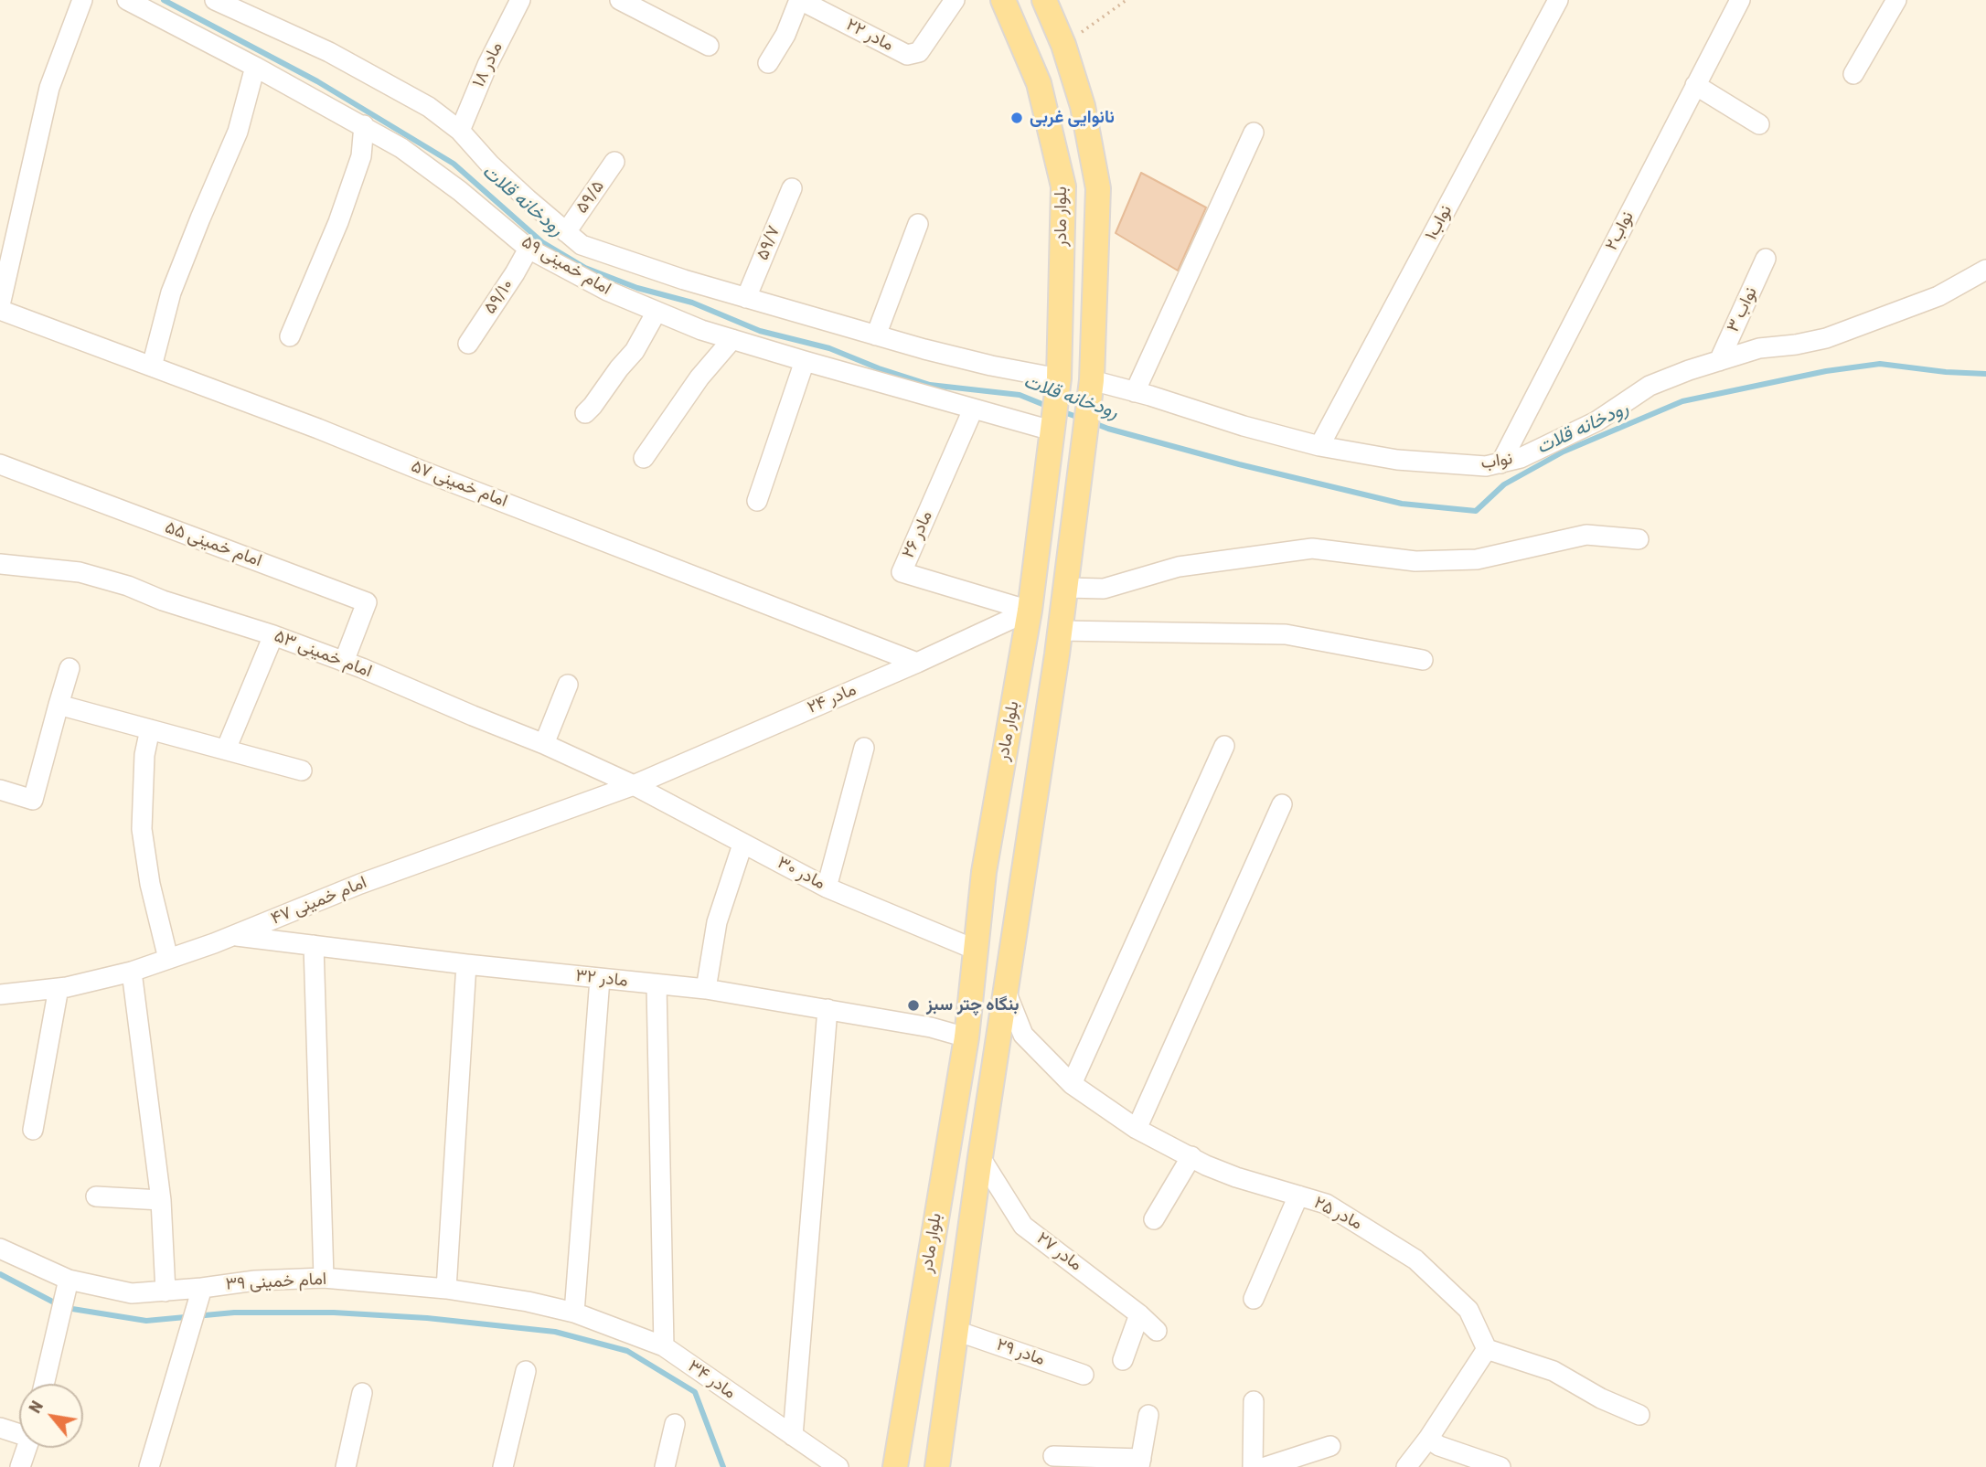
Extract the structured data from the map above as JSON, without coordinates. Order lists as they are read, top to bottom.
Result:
{
  "streets": {
    "main road": ["بلوار مادر"],
    "street": [
      "مادر ۲۲",
      "مادر ۱۸",
      "۵۹/۵",
      "نواب۱",
      "نواب۲",
      "۵۹/۷",
      "امام خمینی ۵۹",
      "۵۹/۱۰",
      "نواب ۳",
      "نواب",
      "امام خمینی ۵۷",
      "مادر ۲۶",
      "امام خمینی ۵۵",
      "امام خمینی ۵۳",
      "مادر ۲۴",
      "مادر ۳۰",
      "امام خمینی ۴۷",
      "مادر ۳۲",
      "مادر ۲۵",
      "مادر ۲۷",
      "امام خمینی ۳۹",
      "مادر ۲۹",
      "مادر ۳۴"
    ]
  },
  "crossings": [
    ["مادر ۱۸", "امام خمینی ۵۹"],
    ["۵۹/۵", "امام خمینی ۵۹"],
    ["بلوار مادر", "امام خمینی ۵۹"],
    ["بلوار مادر", "نواب"],
    ["بلوار مادر", "مادر ۲۶"],
    ["بلوار مادر", "مادر ۲۴"],
    ["بلوار مادر", "مادر ۳۰"],
    ["بلوار مادر", "مادر ۳۲"],
    ["بلوار مادر", "مادر ۲۵"],
    ["بلوار مادر", "مادر ۲۷"],
    ["بلوار مادر", "مادر ۲۹"],
    ["نواب۱", "نواب"],
    ["نواب۲", "نواب"],
    ["۵۹/۷", "امام خمینی ۵۹"],
    ["امام خمینی ۵۹", "۵۹/۱۰"],
    ["امام خمینی ۵۹", "مادر ۲۶"],
    ["نواب ۳", "نواب"],
    ["امام خمینی ۵۷", "مادر ۲۴"],
    ["مادر ۲۶", "مادر ۲۴"],
    ["امام خمینی ۵۵", "امام خمینی ۵۳"],
    ["امام خمینی ۵۳", "مادر ۲۴"],
    ["امام خمینی ۵۳", "مادر ۳۰"],
    ["امام خمینی ۵۳", "امام خمینی ۴۷"],
    ["مادر ۲۴", "مادر ۳۰"],
    ["مادر ۲۴", "امام خمینی ۴۷"],
    ["مادر ۳۰", "امام خمینی ۴۷"],
    ["امام خمینی ۴۷", "مادر ۳۲"],
    ["امام خمینی ۳۹", "مادر ۳۴"]
  ],
  "water": ["رودخانه قلات"],
  "places": ["نانوایی غربی", "بنگاه چتر سبز"],
  "north": "top left"
}
